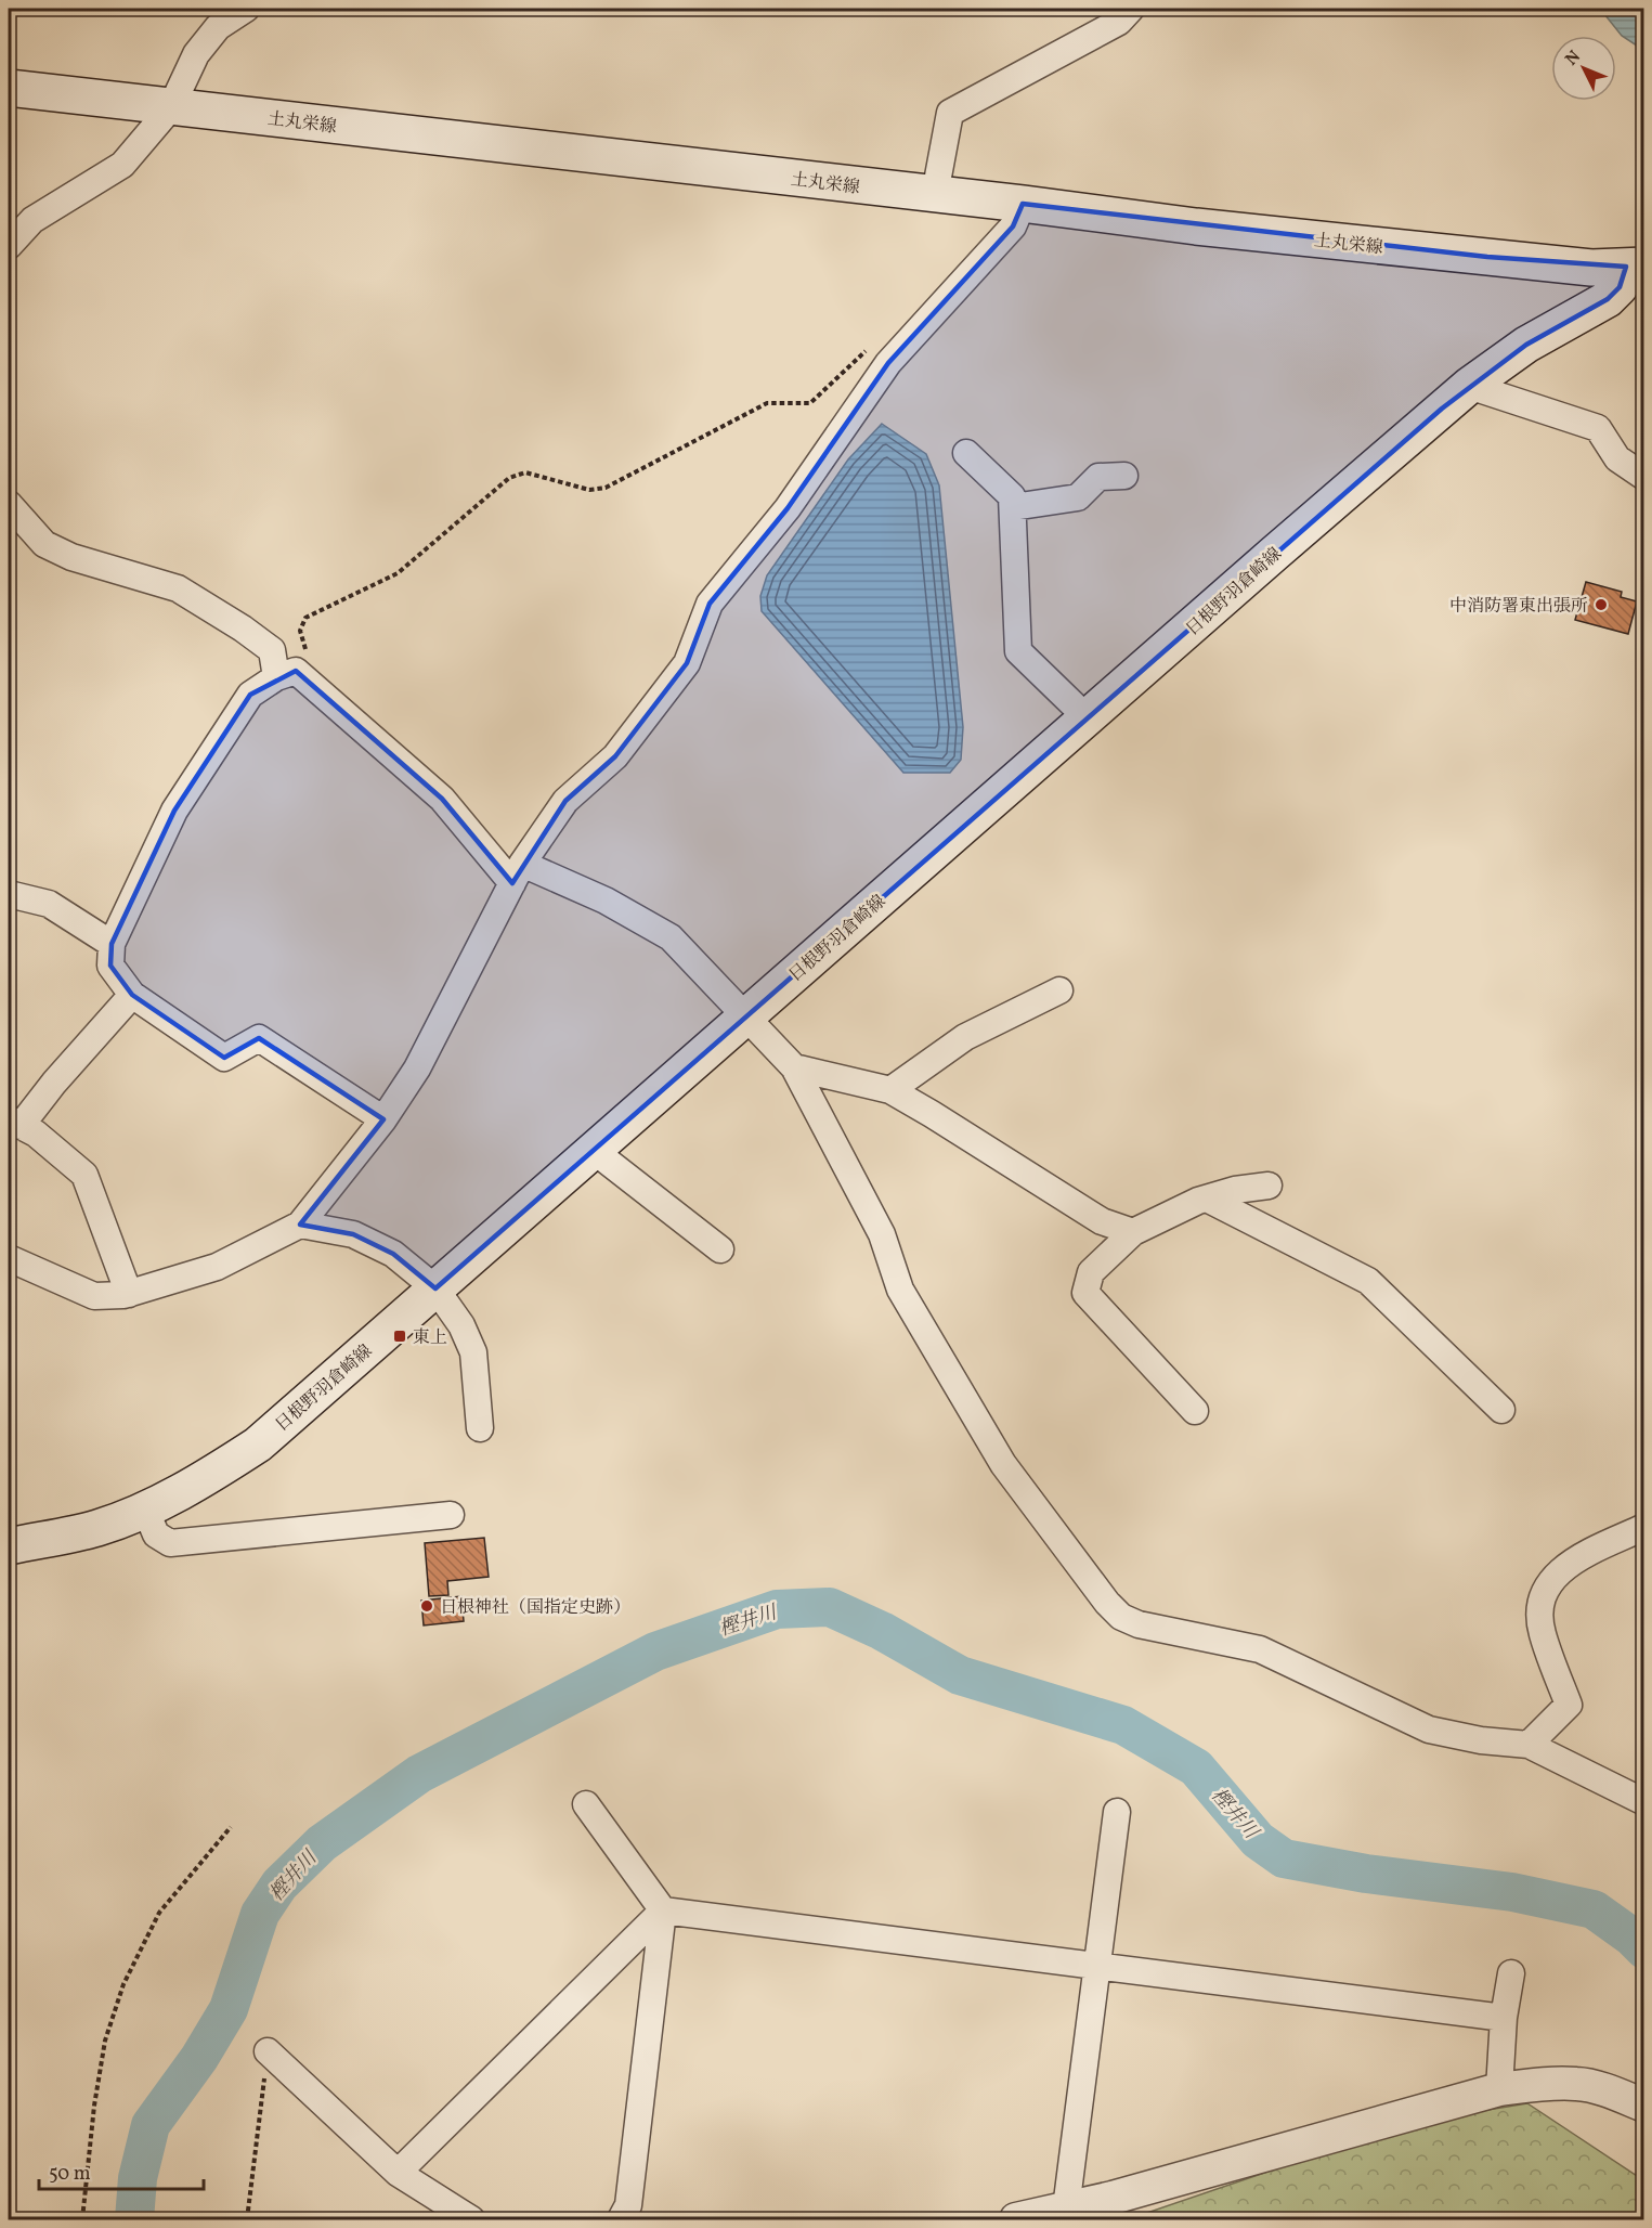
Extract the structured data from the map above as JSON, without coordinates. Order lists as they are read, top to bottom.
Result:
{
  "streets": {
    "main road": ["土丸栄線", "日根野羽倉崎線"]
  },
  "crossings": [
    ["土丸栄線", "日根野羽倉崎線"]
  ],
  "water": ["樫井川"],
  "places": {
    "other": ["中消防署東出張所", "日根神社（国指定史跡）"],
    "transit": ["東上"]
  },
  "scale_bar": "50 m",
  "north": "top left"
}
